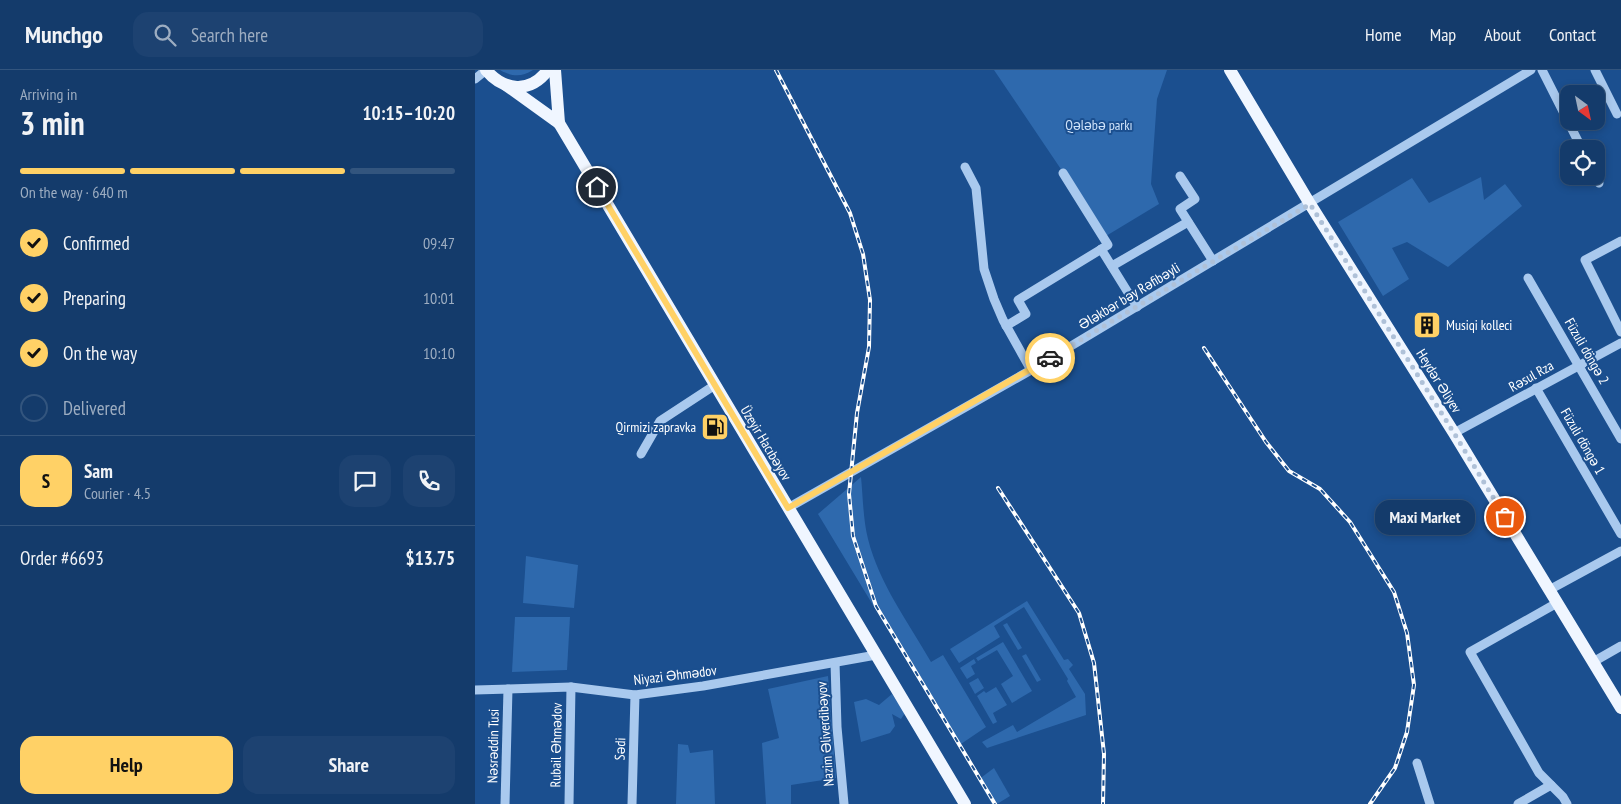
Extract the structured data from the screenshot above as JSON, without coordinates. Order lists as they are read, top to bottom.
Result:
{
  "streets": {
    "main road": ["Heydər Əliyev", "Üzeyir Hacıbəyov"],
    "street": [
      "Ələkbər bəy Rəfibəyli",
      "Füzuli döngə 2",
      "Rəsul Rza",
      "Füzuli döngə 1",
      "Niyazi Əhmədov",
      "Nazim Əliverdibəyov",
      "Rubail Əhmədov",
      "Nəsrəddin Tusi",
      "Sədi"
    ]
  },
  "crossings": [
    ["Ələkbər bəy Rəfibəyli", "Heydər Əliyev"],
    ["Ələkbər bəy Rəfibəyli", "Üzeyir Hacıbəyov"],
    ["Füzuli döngə 2", "Rəsul Rza"],
    ["Rəsul Rza", "Heydər Əliyev"],
    ["Rəsul Rza", "Füzuli döngə 1"],
    ["Üzeyir Hacıbəyov", "Niyazi Əhmədov"],
    ["Niyazi Əhmədov", "Nazim Əliverdibəyov"],
    ["Niyazi Əhmədov", "Rubail Əhmədov"],
    ["Niyazi Əhmədov", "Nəsrəddin Tusi"],
    ["Niyazi Əhmədov", "Sədi"]
  ],
  "parks": ["Qələbə parkı"],
  "places": {
    "building": ["Musiqi kolleci"],
    "fuel station": ["Qirmizi zapravka"],
    "other": ["Maxi Market"]
  },
  "north": "bottom right",
  "page": {
    "header": "Munchgo",
    "search": "Search here",
    "nav": [
      "Home",
      "Map",
      "About",
      "Contact"
    ],
    "heading": ["3 min", "Arriving in", "10:15–10:20"],
    "panel": [
      "Sam",
      "Courier · 4.5",
      "Order #6693",
      "$13.75"
    ],
    "bar": "On the way · 640 m",
    "list": [
      ["Confirmed", "09:47"],
      ["Preparing", "10:01"],
      ["On the way", "10:10"],
      "Delivered"
    ],
    "round": "S",
    "bubble": "Maxi Market",
    "buttons": ["Help", "Share"]
  }
}
